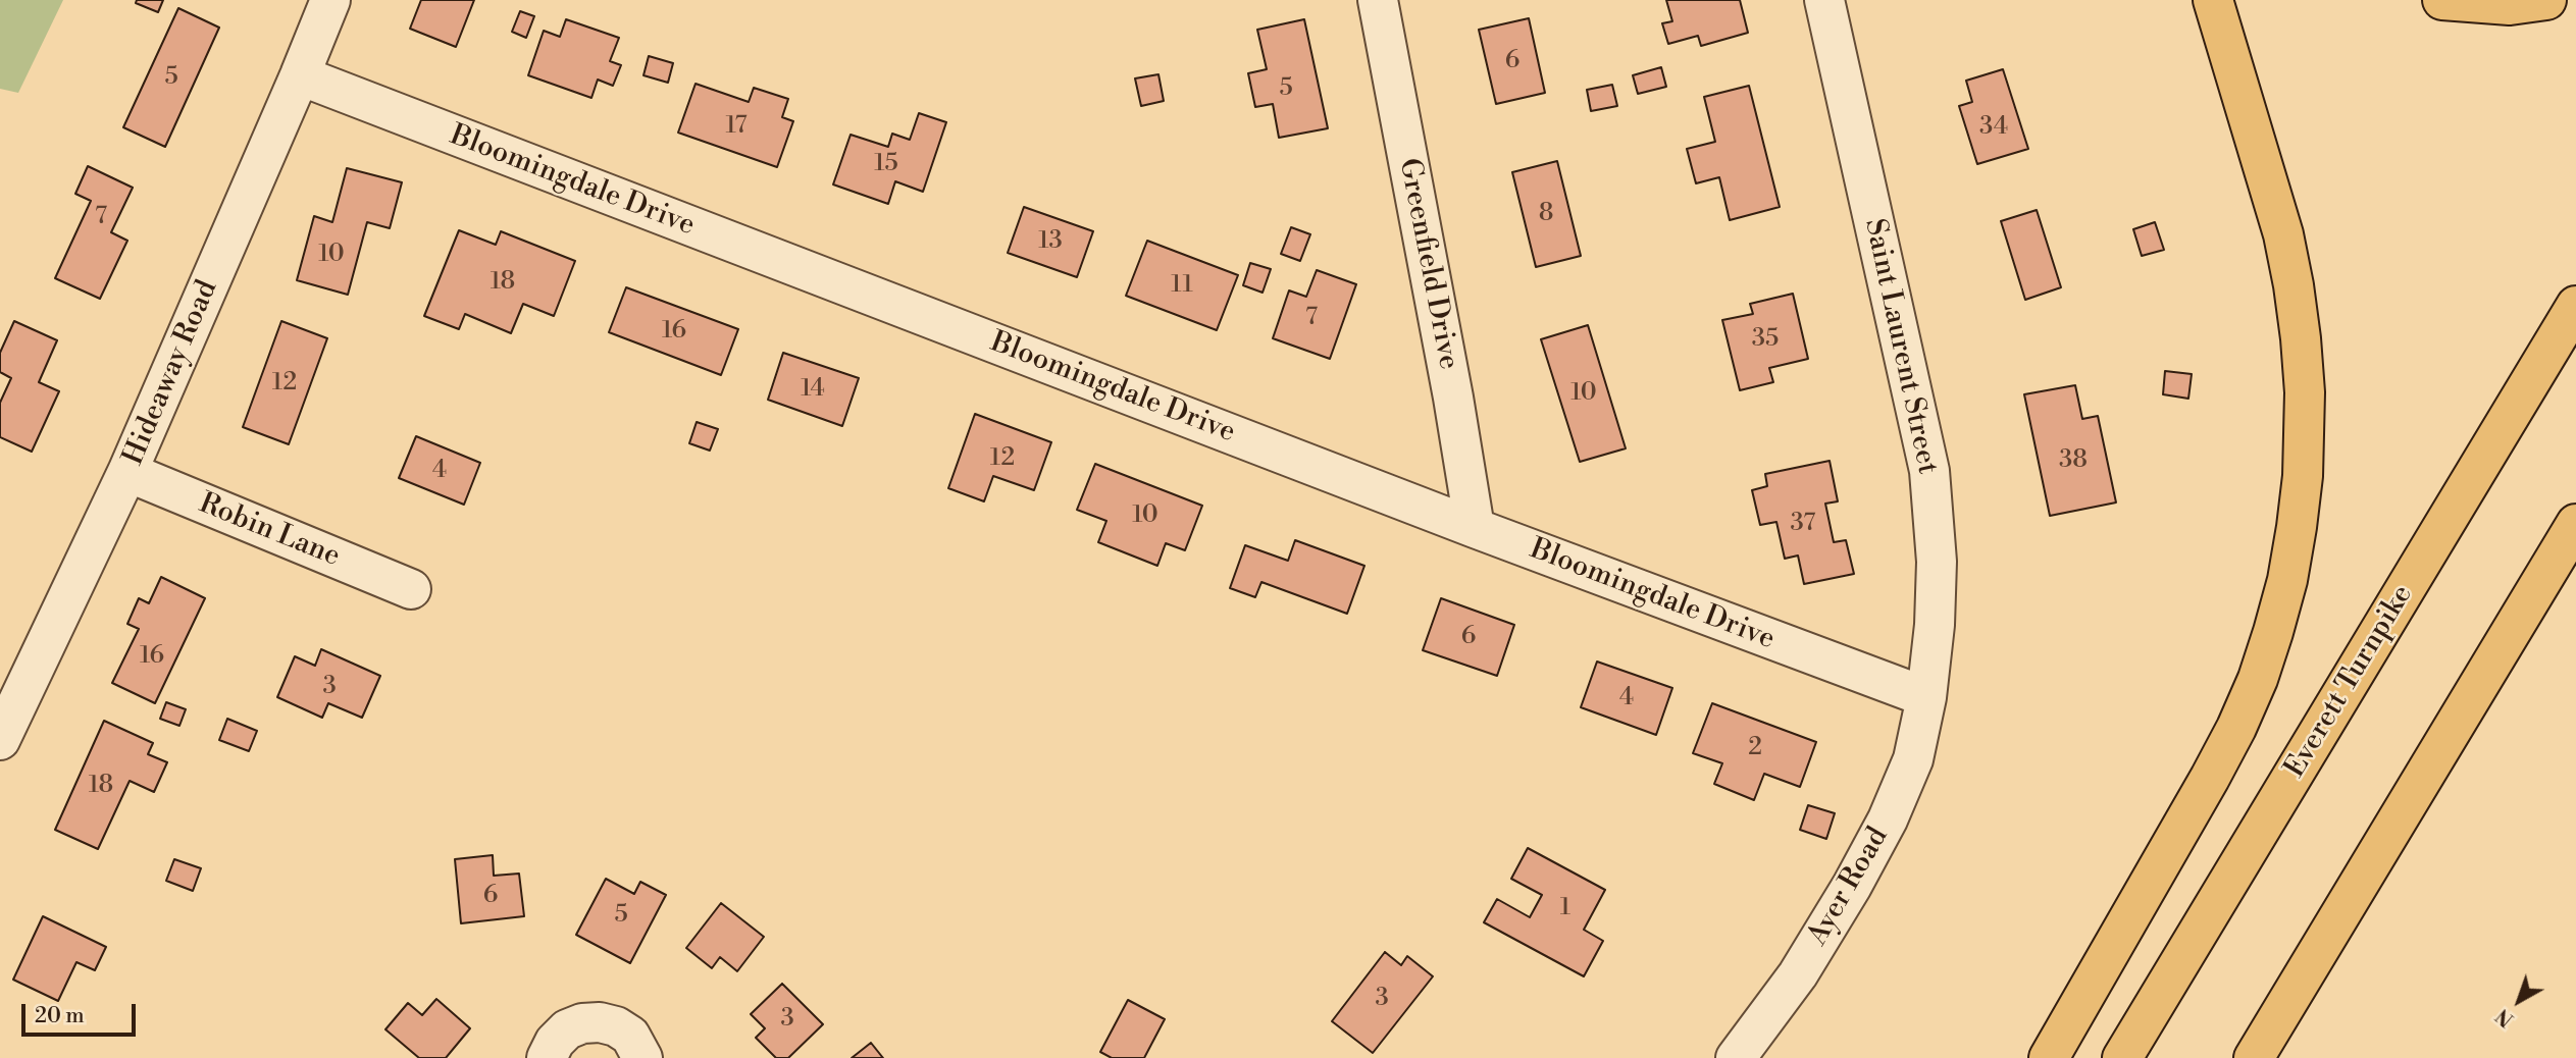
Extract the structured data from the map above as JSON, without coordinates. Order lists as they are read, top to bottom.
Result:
{
  "streets": {
    "highway": ["Everett Turnpike"],
    "street": [
      "Bloomingdale Drive",
      "Greenfield Drive",
      "Saint Laurent Street",
      "Hideaway Road",
      "Robin Lane",
      "Ayer Road"
    ]
  },
  "crossings": [
    ["Bloomingdale Drive", "Greenfield Drive"],
    ["Bloomingdale Drive", "Saint Laurent Street"],
    ["Bloomingdale Drive", "Hideaway Road"],
    ["Bloomingdale Drive", "Ayer Road"],
    ["Saint Laurent Street", "Ayer Road"],
    ["Hideaway Road", "Robin Lane"]
  ],
  "house_numbers": [
    "6",
    "5",
    "5",
    "17",
    "34",
    "15",
    "8",
    "7",
    "13",
    "10",
    "18",
    "11",
    "7",
    "16",
    "35",
    "12",
    "14",
    "10",
    "12",
    "38",
    "4",
    "10",
    "37",
    "6",
    "16",
    "3",
    "4",
    "2",
    "18",
    "6",
    "1",
    "5",
    "3",
    "3"
  ],
  "scale_bar": "20 m",
  "north": "bottom left"
}
